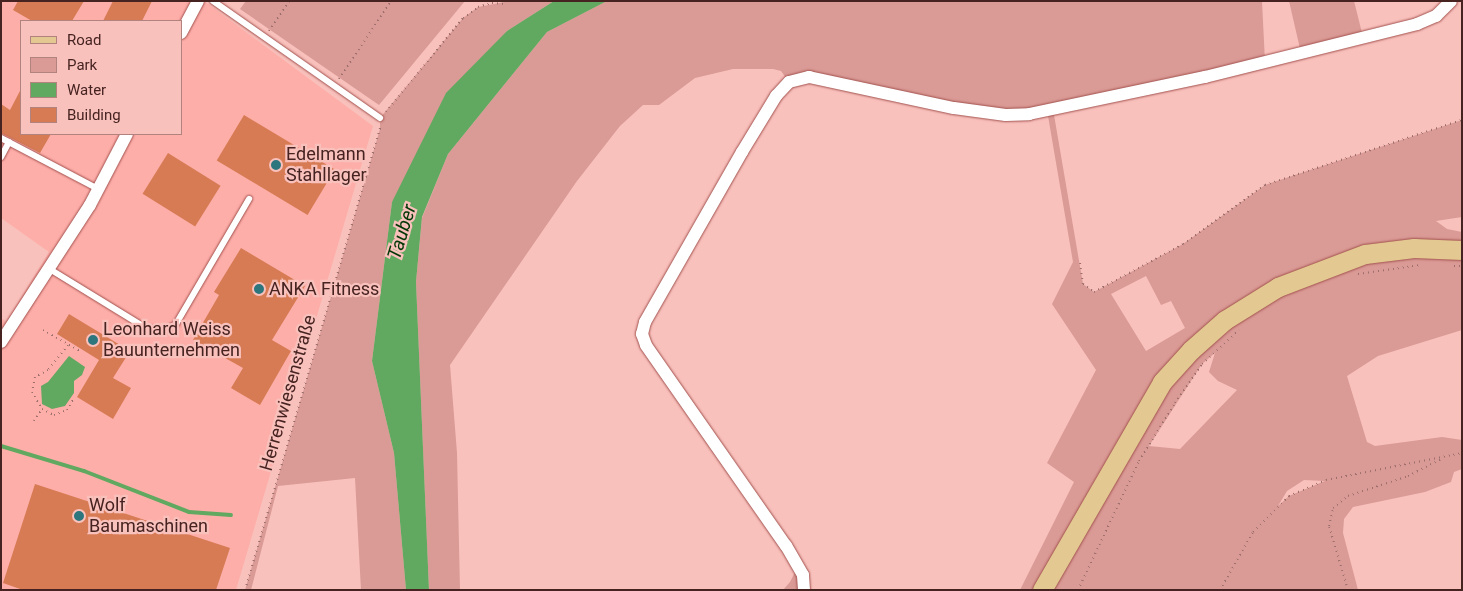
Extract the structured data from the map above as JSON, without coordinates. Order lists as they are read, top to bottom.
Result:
{
  "streets": {
    "path": ["Herrenwiesenstraße"]
  },
  "water": ["Tauber"],
  "places": [
    "Edelmann Stahllager",
    "ANKA Fitness",
    "Leonhard Weiss Bauunternehmen",
    "Wolf Baumaschinen"
  ],
  "legend": [
    "Road",
    "Park",
    "Water",
    "Building"
  ]
}
